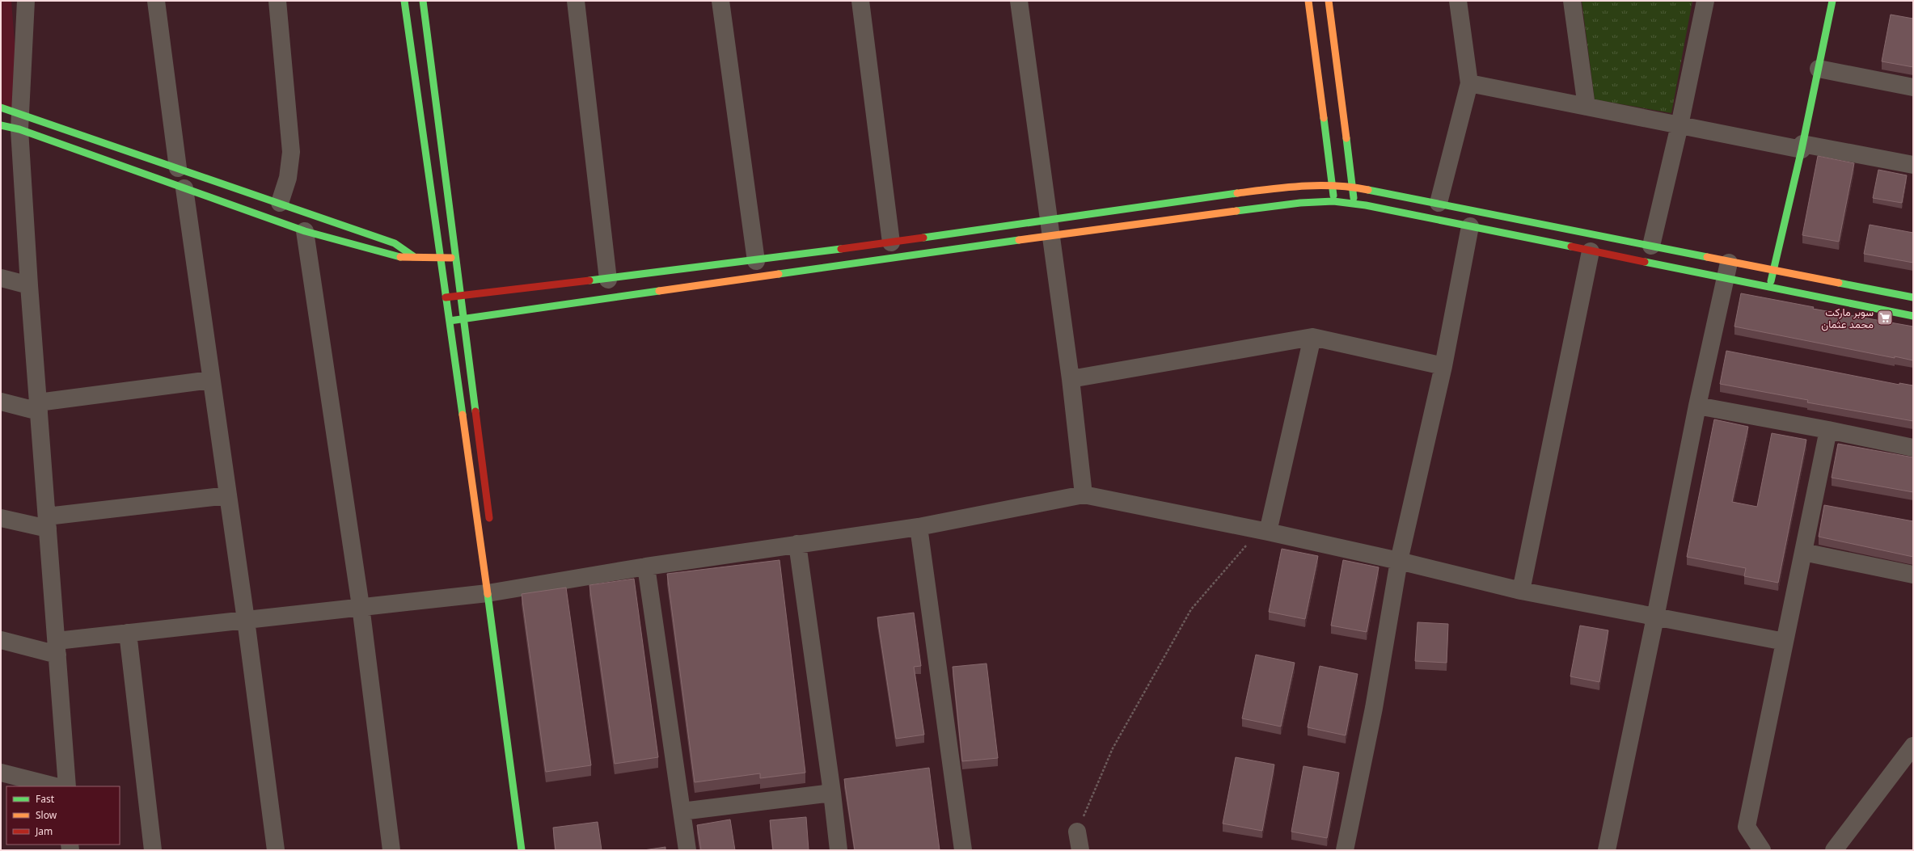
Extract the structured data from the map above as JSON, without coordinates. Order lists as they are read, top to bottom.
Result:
{
  "places": {
    "supermarket": ["سوبر ماركت محمد عثمان"]
  },
  "legend": ["Fast", "Slow", "Jam"]
}
